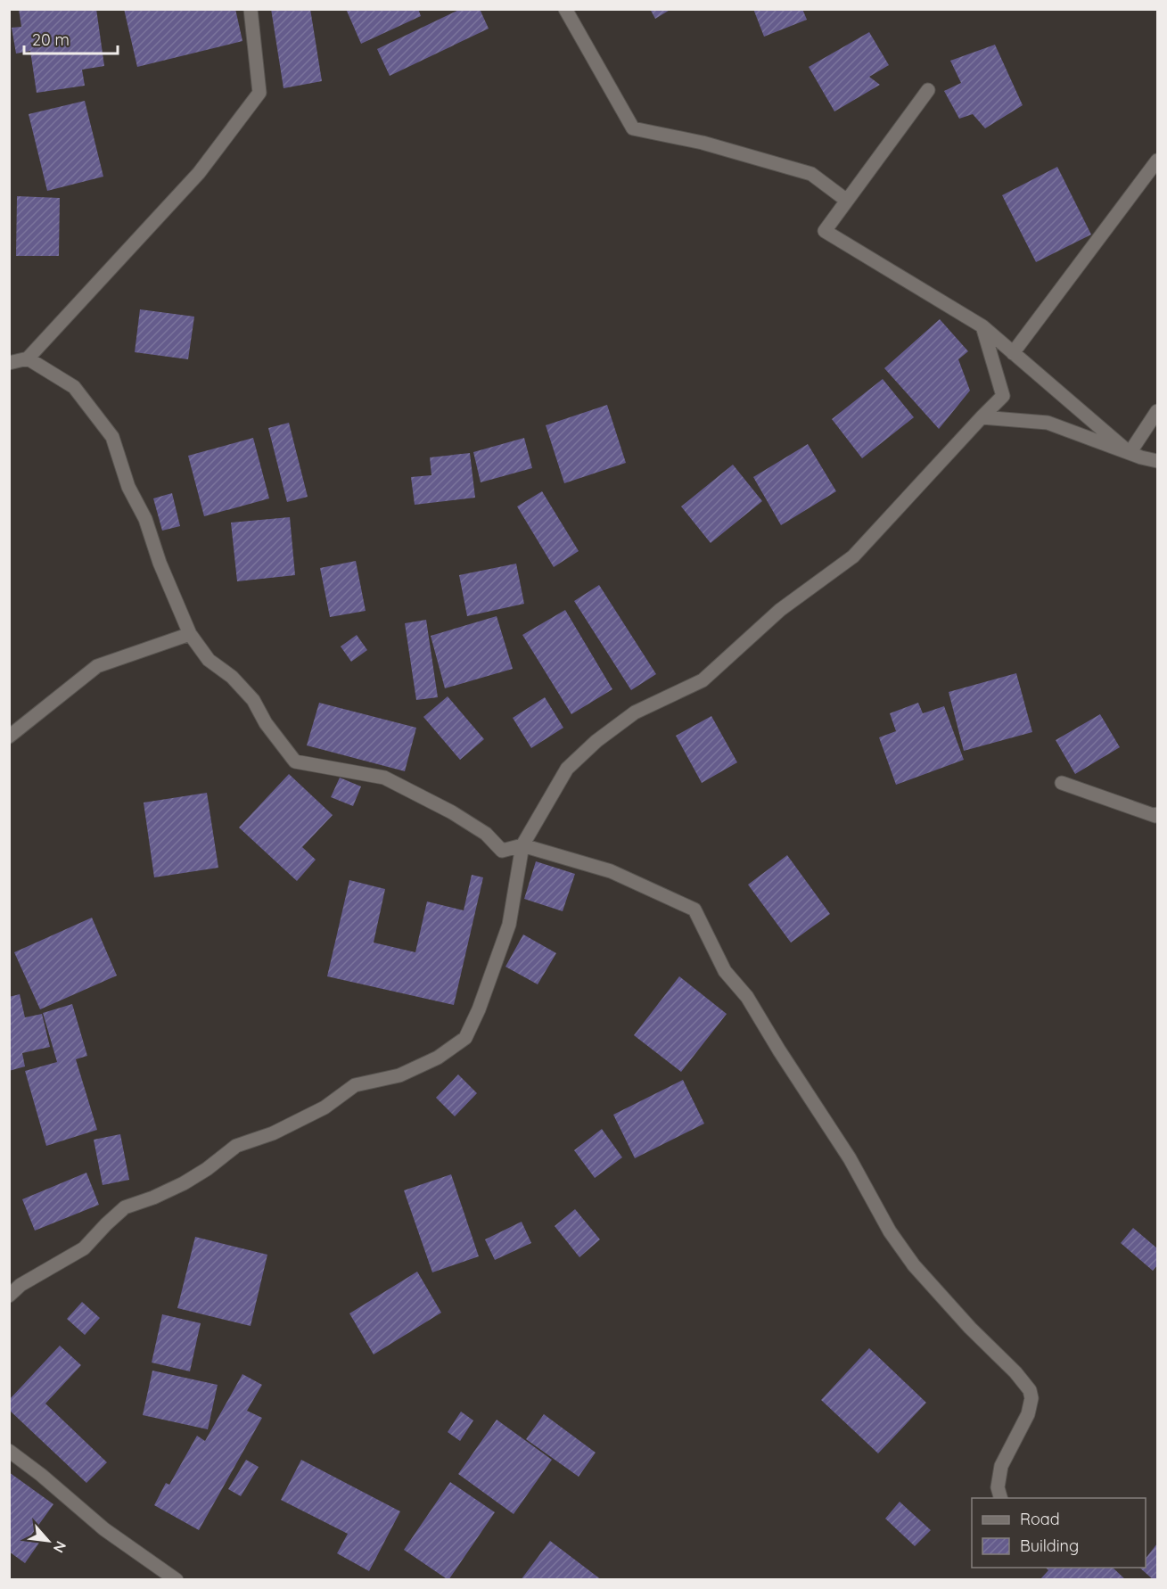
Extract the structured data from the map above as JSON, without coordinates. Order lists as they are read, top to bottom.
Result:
{
  "legend": ["Road", "Building"],
  "scale_bar": "20 m",
  "north": "bottom right"
}
